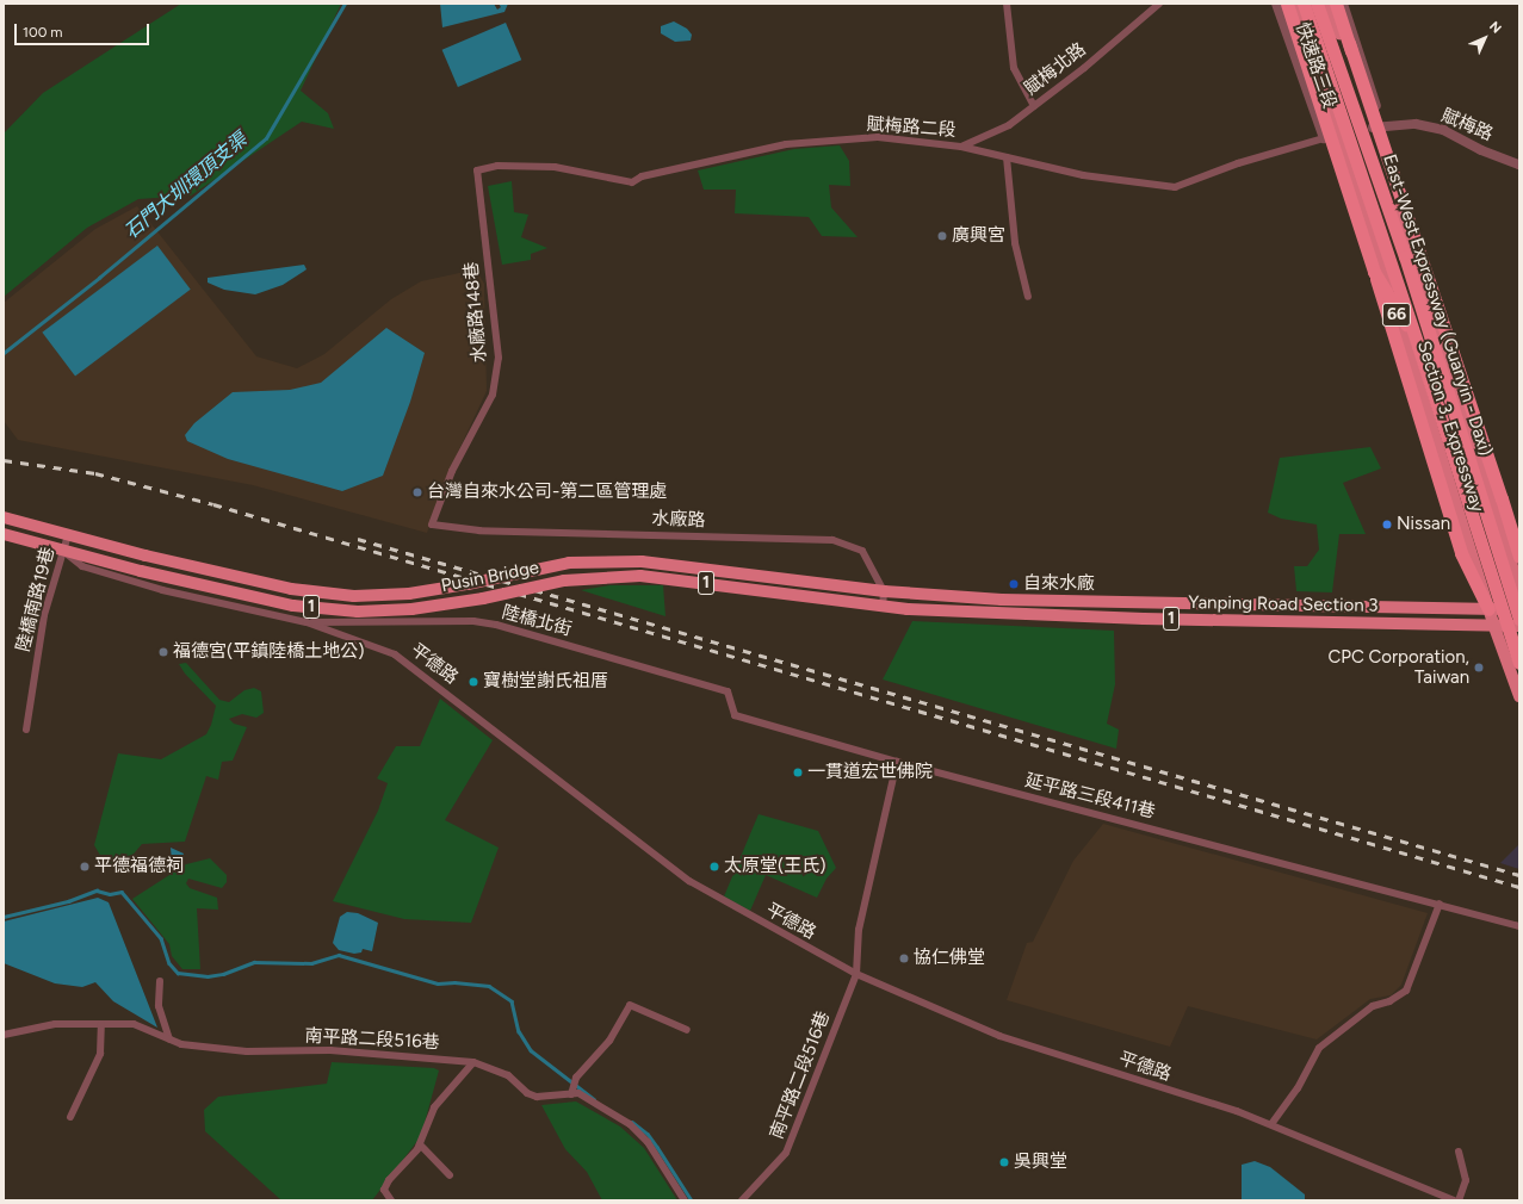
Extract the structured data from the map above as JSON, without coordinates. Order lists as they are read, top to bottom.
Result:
{
  "streets": {
    "highway": ["East-West Expressway (Guanyin - Daxi)", "66"],
    "main road": [
      "Section 3, Expressway",
      "Pusin Bridge",
      "1",
      "Yanping Road Section 3"
    ],
    "street": [
      "快速路三段",
      "賦梅北路",
      "賦梅路",
      "賦梅路二段",
      "水廠路148巷",
      "水廠路",
      "陸橋南路19巷",
      "陸橋北街",
      "平德路",
      "延平路三段411巷",
      "南平路二段516巷"
    ]
  },
  "crossings": [
    ["快速路三段", "賦梅路二段"],
    ["賦梅北路", "賦梅路二段"],
    ["賦梅路", "Section 3, Expressway"],
    ["賦梅路二段", "水廠路148巷"],
    ["賦梅路二段", "Section 3, Expressway"],
    ["水廠路148巷", "水廠路"],
    ["Section 3, Expressway", "Yanping Road Section 3"],
    ["水廠路", "Yanping Road Section 3"],
    ["Pusin Bridge", "1"],
    ["Pusin Bridge", "陸橋南路19巷"],
    ["Pusin Bridge", "Yanping Road Section 3"],
    ["Pusin Bridge", "平德路"],
    ["1", "陸橋南路19巷"],
    ["1", "平德路"],
    ["陸橋南路19巷", "平德路"],
    ["陸橋北街", "平德路"],
    ["陸橋北街", "延平路三段411巷"],
    ["平德路", "南平路二段516巷"],
    ["延平路三段411巷", "南平路二段516巷"]
  ],
  "water": ["石門大圳環頂支渠"],
  "places": [
    "廣興宮",
    "台灣自來水公司-第二區管理處",
    "Nissan",
    "自來水廠",
    "福德宮(平鎮陸橋土地公)",
    "CPC Corporation, Taiwan",
    "寶樹堂謝氏祖厝",
    "一貫道宏世佛院",
    "平德福德祠",
    "太原堂(王氏)",
    "協仁佛堂",
    "吳興堂"
  ],
  "scale_bar": "100 m",
  "north": "top right"
}
